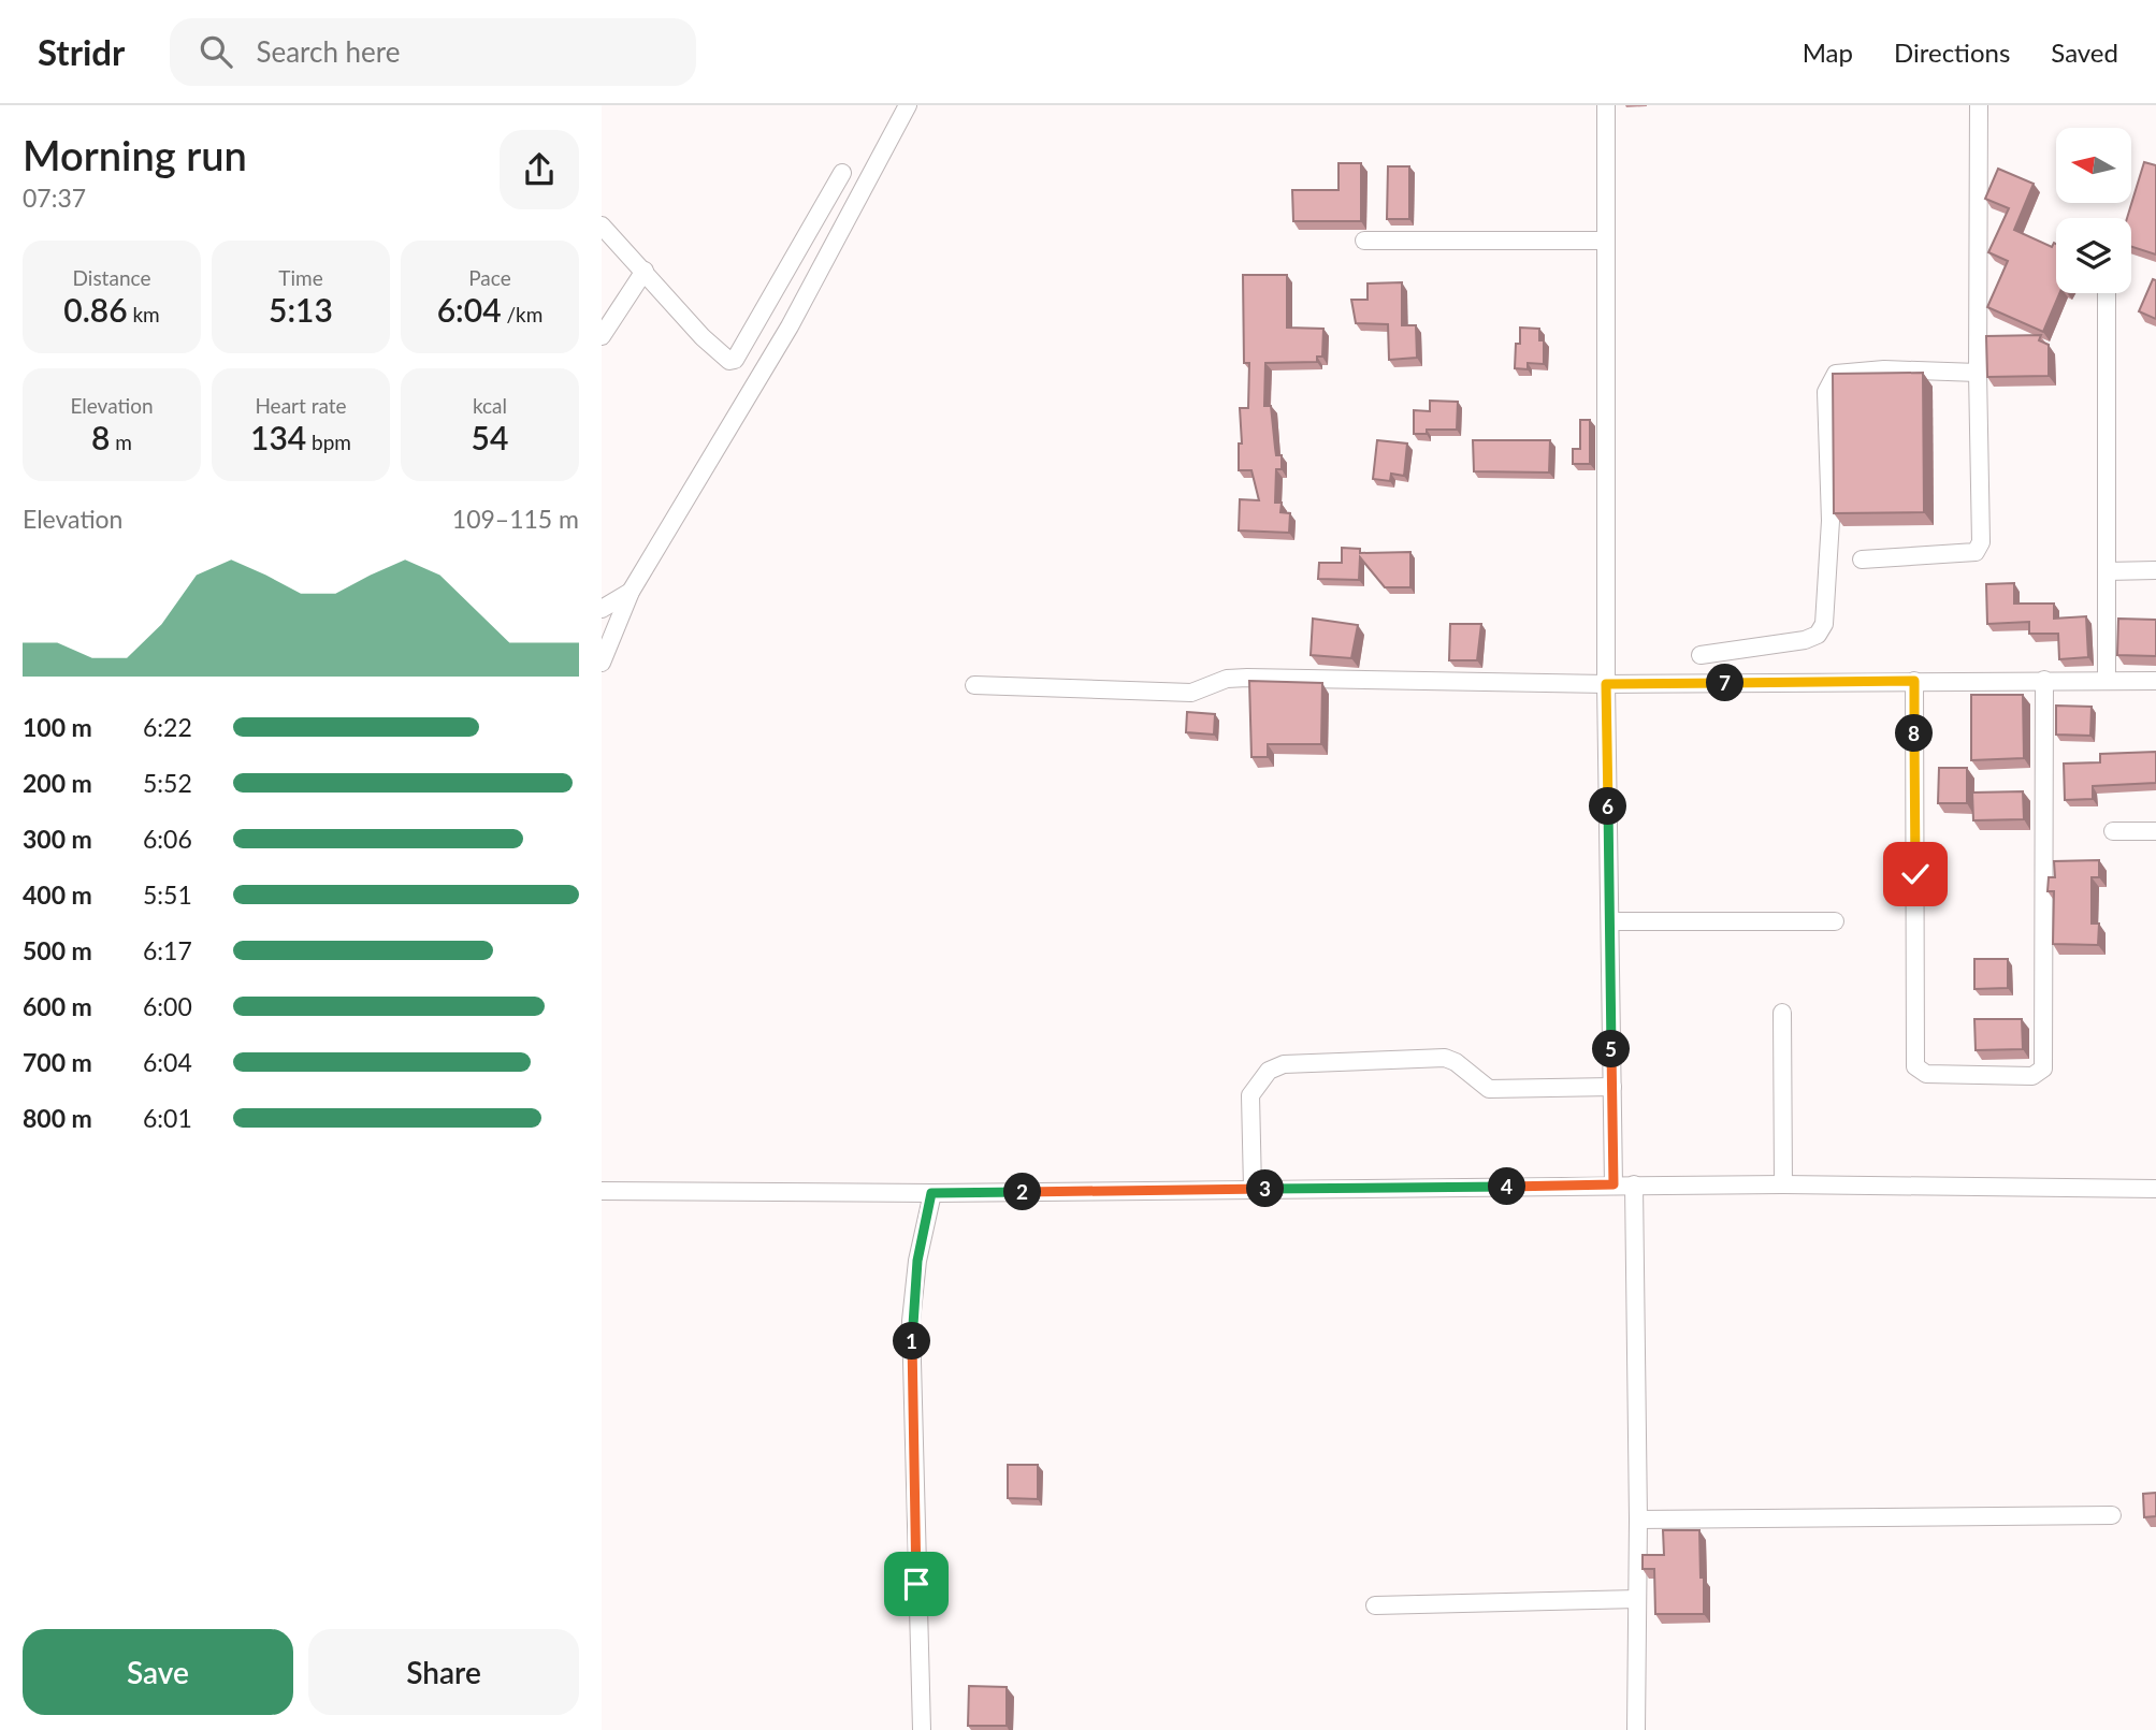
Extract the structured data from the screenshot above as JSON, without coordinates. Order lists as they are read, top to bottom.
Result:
{
  "north": "left",
  "page": {
    "header": "Stridr",
    "search": "Search here",
    "nav": ["Map", "Directions", "Saved"],
    "heading": ["Morning run", "07:37"],
    "stats": [
      ["Distance", "0.86 km"],
      ["Time", "5:13"],
      ["Pace", "6:04 /km"],
      ["Elevation", "8 m"],
      ["Heart rate", "134 bpm"],
      ["kcal", "54"]
    ],
    "chart": ["Elevation", "109–115 m"],
    "pins": [
      "7",
      "8",
      "6",
      "5",
      "4",
      "3",
      "2",
      "1"
    ],
    "list": [
      {
        "name": "100 m",
        "note": "6:22"
      },
      {
        "name": "200 m",
        "note": "5:52"
      },
      {
        "name": "300 m",
        "note": "6:06"
      },
      {
        "name": "400 m",
        "note": "5:51"
      },
      {
        "name": "500 m",
        "note": "6:17"
      },
      {
        "name": "600 m",
        "note": "6:00"
      },
      {
        "name": "700 m",
        "note": "6:04"
      },
      {
        "name": "800 m",
        "note": "6:01"
      }
    ],
    "buttons": ["Save", "Share"]
  }
}
